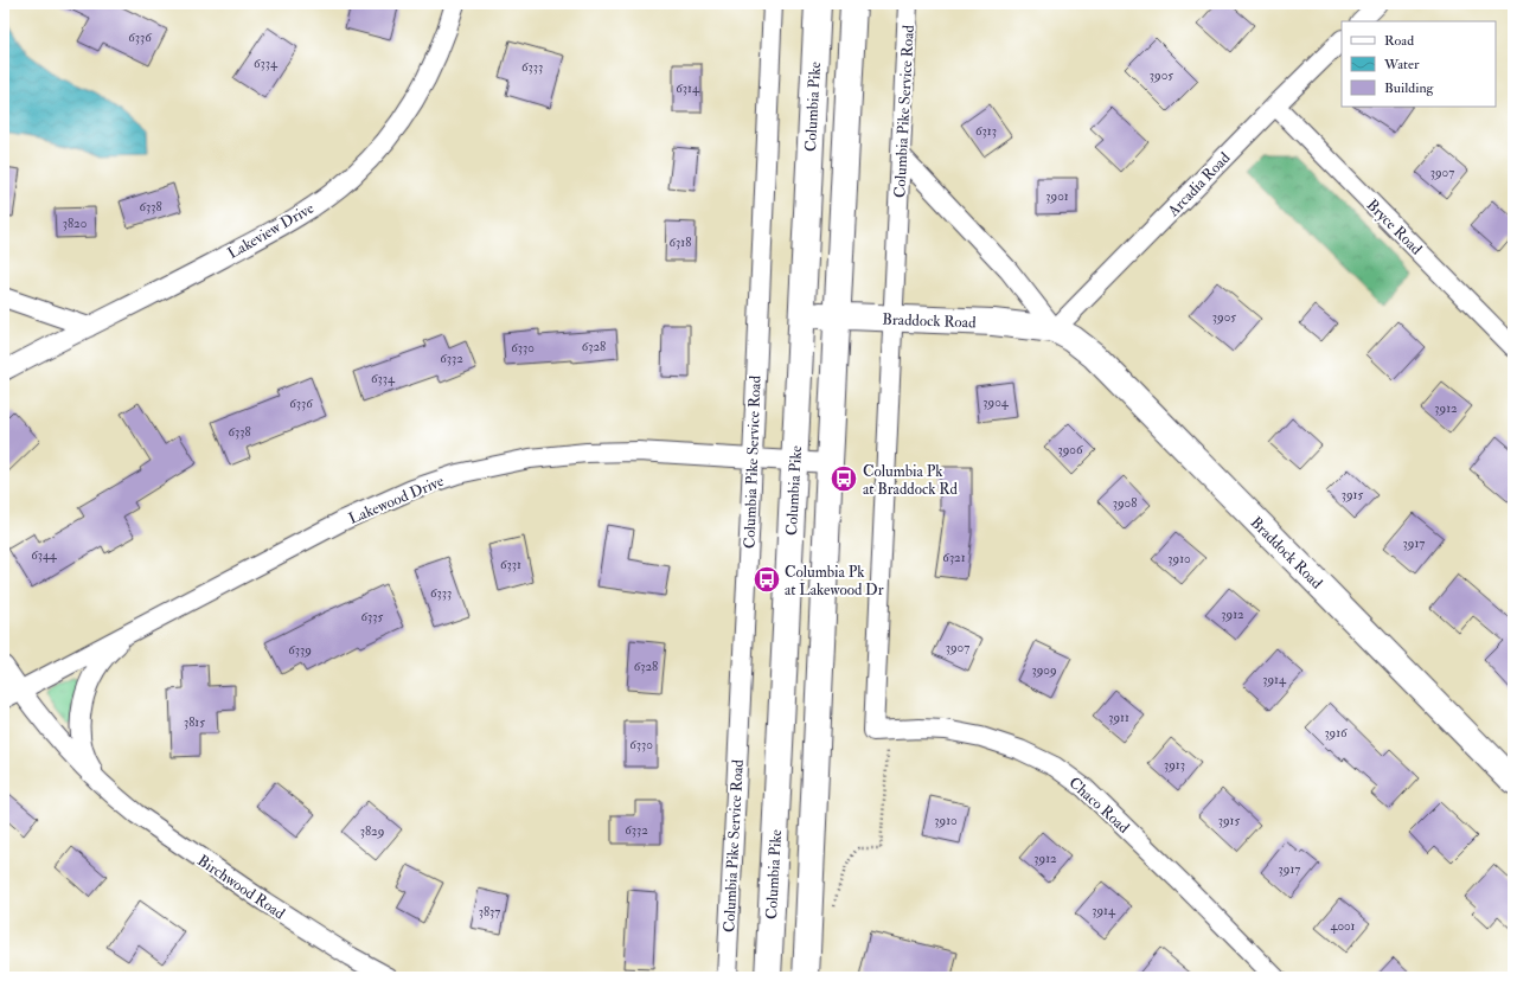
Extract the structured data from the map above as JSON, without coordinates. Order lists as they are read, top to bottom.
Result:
{
  "streets": {
    "main road": ["Columbia Pike", "Braddock Road"],
    "street": [
      "Columbia Pike Service Road",
      "Arcadia Road",
      "Bryce Road",
      "Lakeview Drive",
      "Lakewood Drive",
      "Chaco Road",
      "Birchwood Road"
    ]
  },
  "crossings": [
    ["Columbia Pike", "Braddock Road"],
    ["Columbia Pike", "Lakewood Drive"],
    ["Columbia Pike Service Road", "Braddock Road"],
    ["Columbia Pike Service Road", "Lakewood Drive"],
    ["Columbia Pike Service Road", "Chaco Road"],
    ["Arcadia Road", "Bryce Road"],
    ["Arcadia Road", "Braddock Road"],
    ["Lakewood Drive", "Birchwood Road"]
  ],
  "places": {
    "bus stop": ["Columbia Pk at Braddock Rd", "Columbia Pk at Lakewood Dr"]
  },
  "house_numbers": [
    "6336",
    "6334",
    "6333",
    "3905",
    "6314",
    "6313",
    "3907",
    "3901",
    "6338",
    "3820",
    "6318",
    "3905",
    "6328",
    "6330",
    "6332",
    "6334",
    "3904",
    "6336",
    "3912",
    "6338",
    "3906",
    "3915",
    "3908",
    "3917",
    "6344",
    "6321",
    "3910",
    "6331",
    "6333",
    "3912",
    "6335",
    "3907",
    "6339",
    "6328",
    "3909",
    "3914",
    "3911",
    "3815",
    "3916",
    "6330",
    "3913",
    "3910",
    "3915",
    "6332",
    "3829",
    "3912",
    "3917",
    "3914",
    "3837",
    "4001"
  ],
  "legend": ["Road", "Water", "Building"]
}
